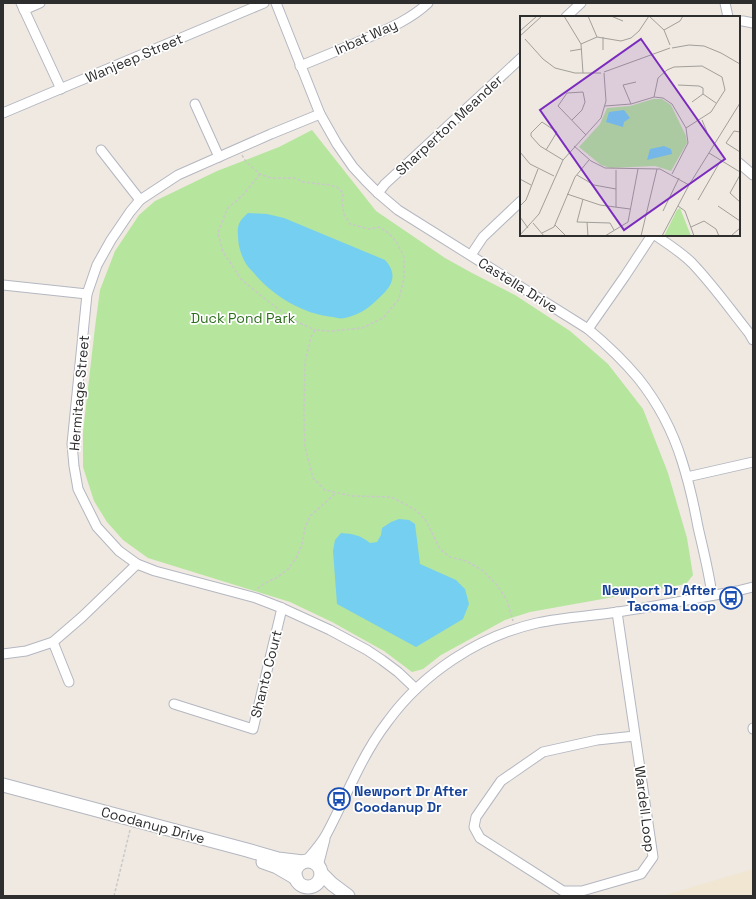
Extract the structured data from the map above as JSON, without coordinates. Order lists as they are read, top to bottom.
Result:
{
  "streets": {
    "main road": ["Coodanup Drive"],
    "street": [
      "Inbat Way",
      "Wanjeep Street",
      "Sharperton Meander",
      "Castella Drive",
      "Hermitage Street",
      "Shanto Court",
      "Wardell Loop"
    ]
  },
  "crossings": [
    ["Inbat Way", "Castella Drive"],
    ["Sharperton Meander", "Castella Drive"],
    ["Castella Drive", "Hermitage Street"],
    ["Hermitage Street", "Shanto Court"]
  ],
  "parks": ["Duck Pond Park"],
  "places": {
    "bus stop": ["Newport Dr After Tacoma Loop", "Newport Dr After Coodanup Dr"]
  }
}
